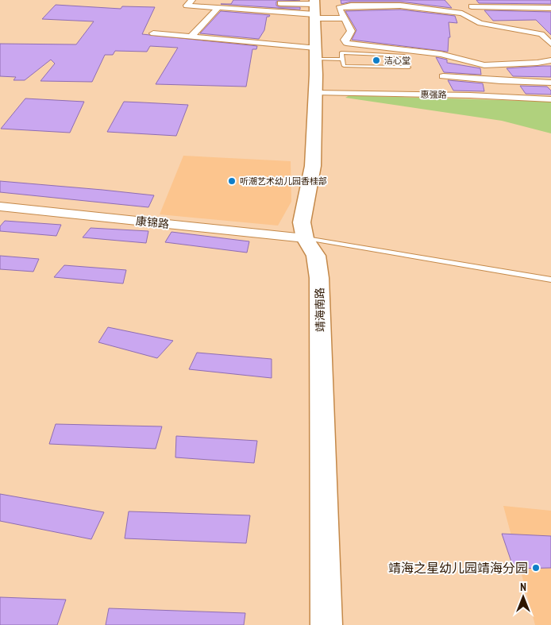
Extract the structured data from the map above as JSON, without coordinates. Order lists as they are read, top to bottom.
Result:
{
  "streets": {
    "street": ["惠强路", "康锦路", "靖海南路"]
  },
  "crossings": [
    ["惠强路", "靖海南路"],
    ["康锦路", "靖海南路"]
  ],
  "places": ["洁心堂", "听潮艺术幼儿园香桂部", "靖海之星幼儿园靖海分园"],
  "north": "top"
}
